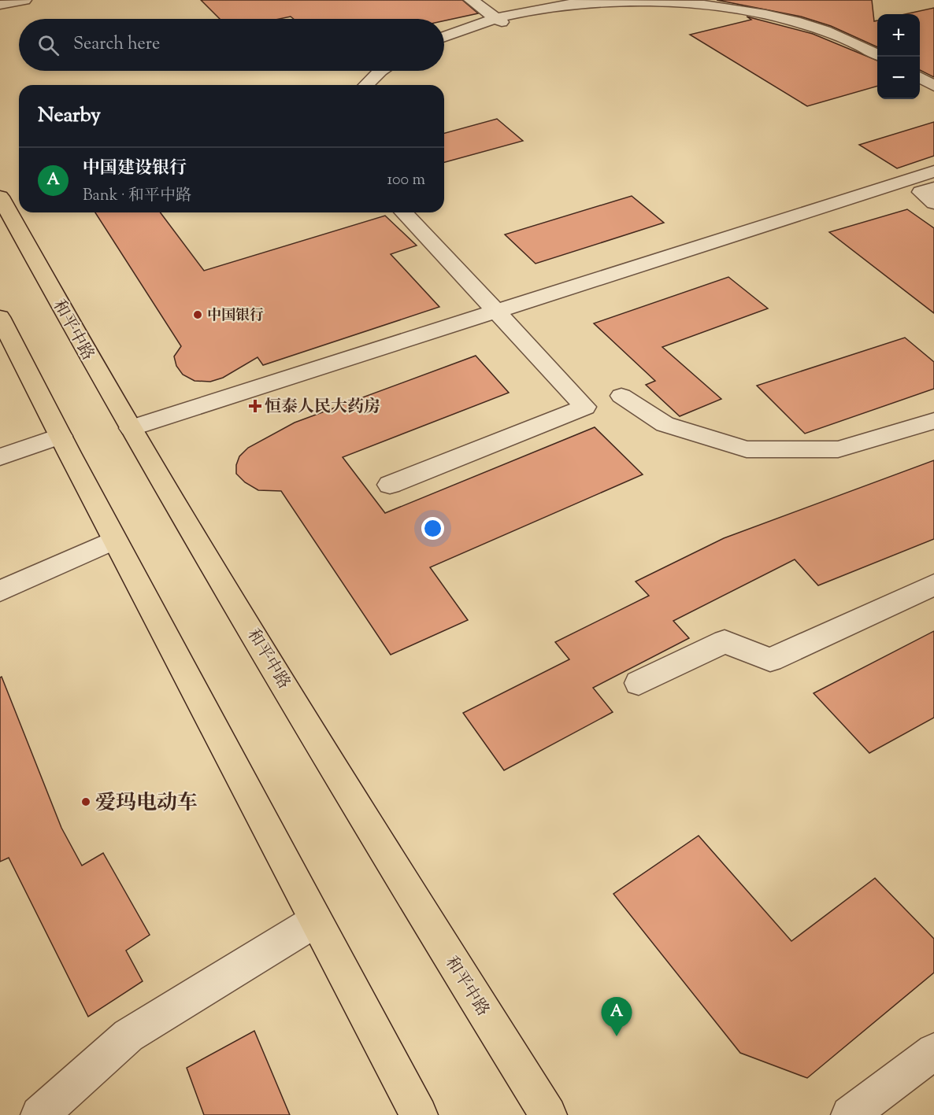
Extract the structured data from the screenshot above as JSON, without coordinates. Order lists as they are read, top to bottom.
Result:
{
  "streets": {
    "main road": ["和平中路"]
  },
  "places": {
    "other": ["中国银行", "爱玛电动车"],
    "health": ["恒泰人民大药房"]
  },
  "page": {
    "map_buttons": ["+", "−"],
    "search": "Search here",
    "heading": "Nearby",
    "list": [
      {
        "mark": "A",
        "name": "中国建设银行",
        "note": "Bank · 和平中路",
        "value": "100 m"
      }
    ],
    "pins": "A"
  }
}
